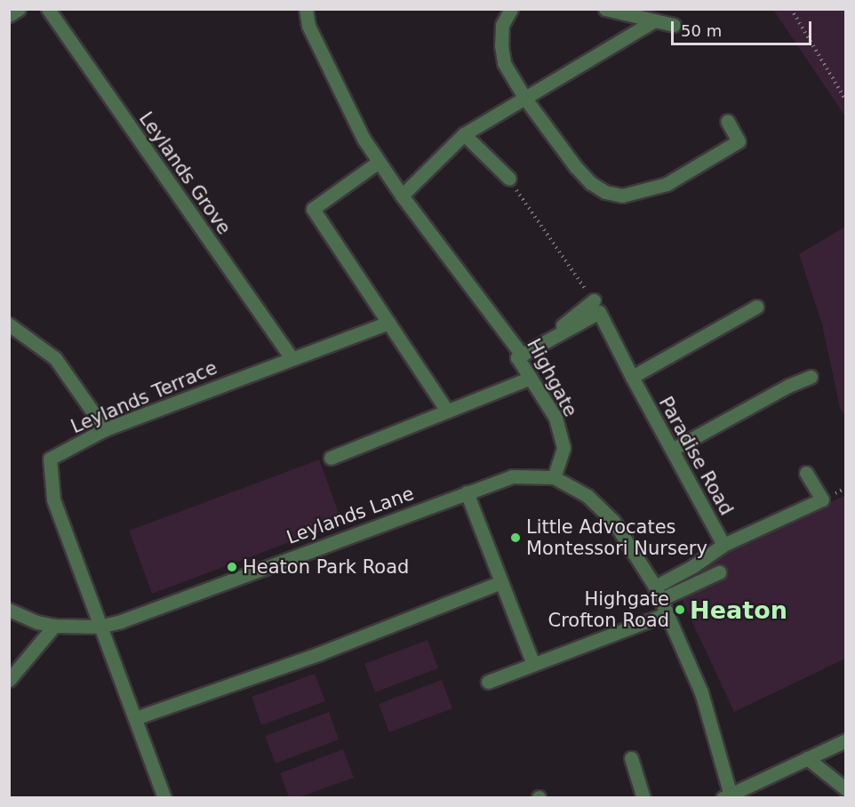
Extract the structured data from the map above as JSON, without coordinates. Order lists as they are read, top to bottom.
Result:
{
  "streets": {
    "street": [
      "Leylands Grove",
      "Highgate",
      "Leylands Terrace",
      "Paradise Road",
      "Leylands Lane"
    ]
  },
  "crossings": [
    ["Leylands Grove", "Leylands Terrace"],
    ["Highgate", "Leylands Lane"],
    ["Leylands Terrace", "Leylands Lane"]
  ],
  "districts": ["Heaton"],
  "places": ["Little Advocates Montessori Nursery", "Heaton Park Road", "Highgate Crofton Road"],
  "scale_bar": "50 m"
}
